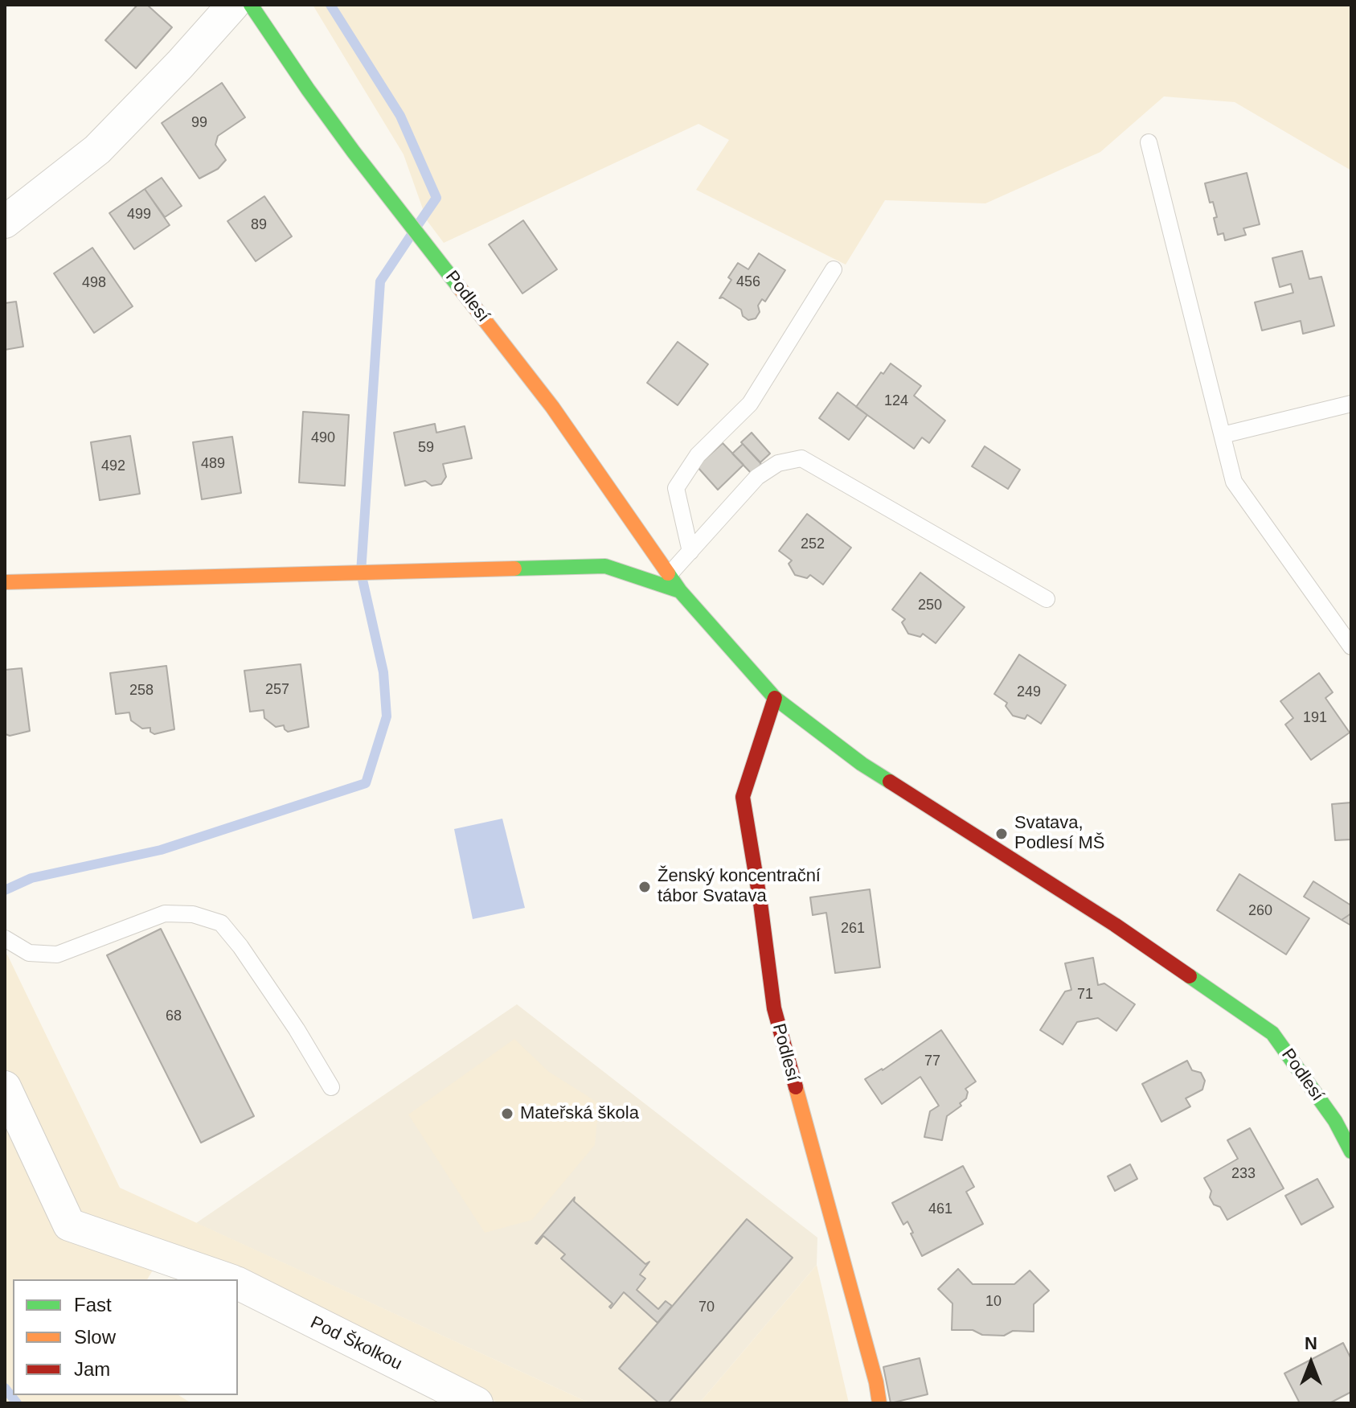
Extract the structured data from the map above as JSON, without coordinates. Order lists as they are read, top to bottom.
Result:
{
  "streets": {
    "street": ["Podlesí", "Pod Školkou"]
  },
  "places": ["Svatava, Podlesí MŠ", "Ženský koncentrační tábor Svatava", "Mateřská škola"],
  "house_numbers": [
    "99",
    "499",
    "89",
    "456",
    "498",
    "124",
    "490",
    "59",
    "489",
    "492",
    "252",
    "250",
    "257",
    "258",
    "249",
    "191",
    "260",
    "261",
    "71",
    "68",
    "77",
    "233",
    "461",
    "10",
    "70"
  ],
  "legend": ["Fast", "Slow", "Jam"],
  "north": "top"
}
